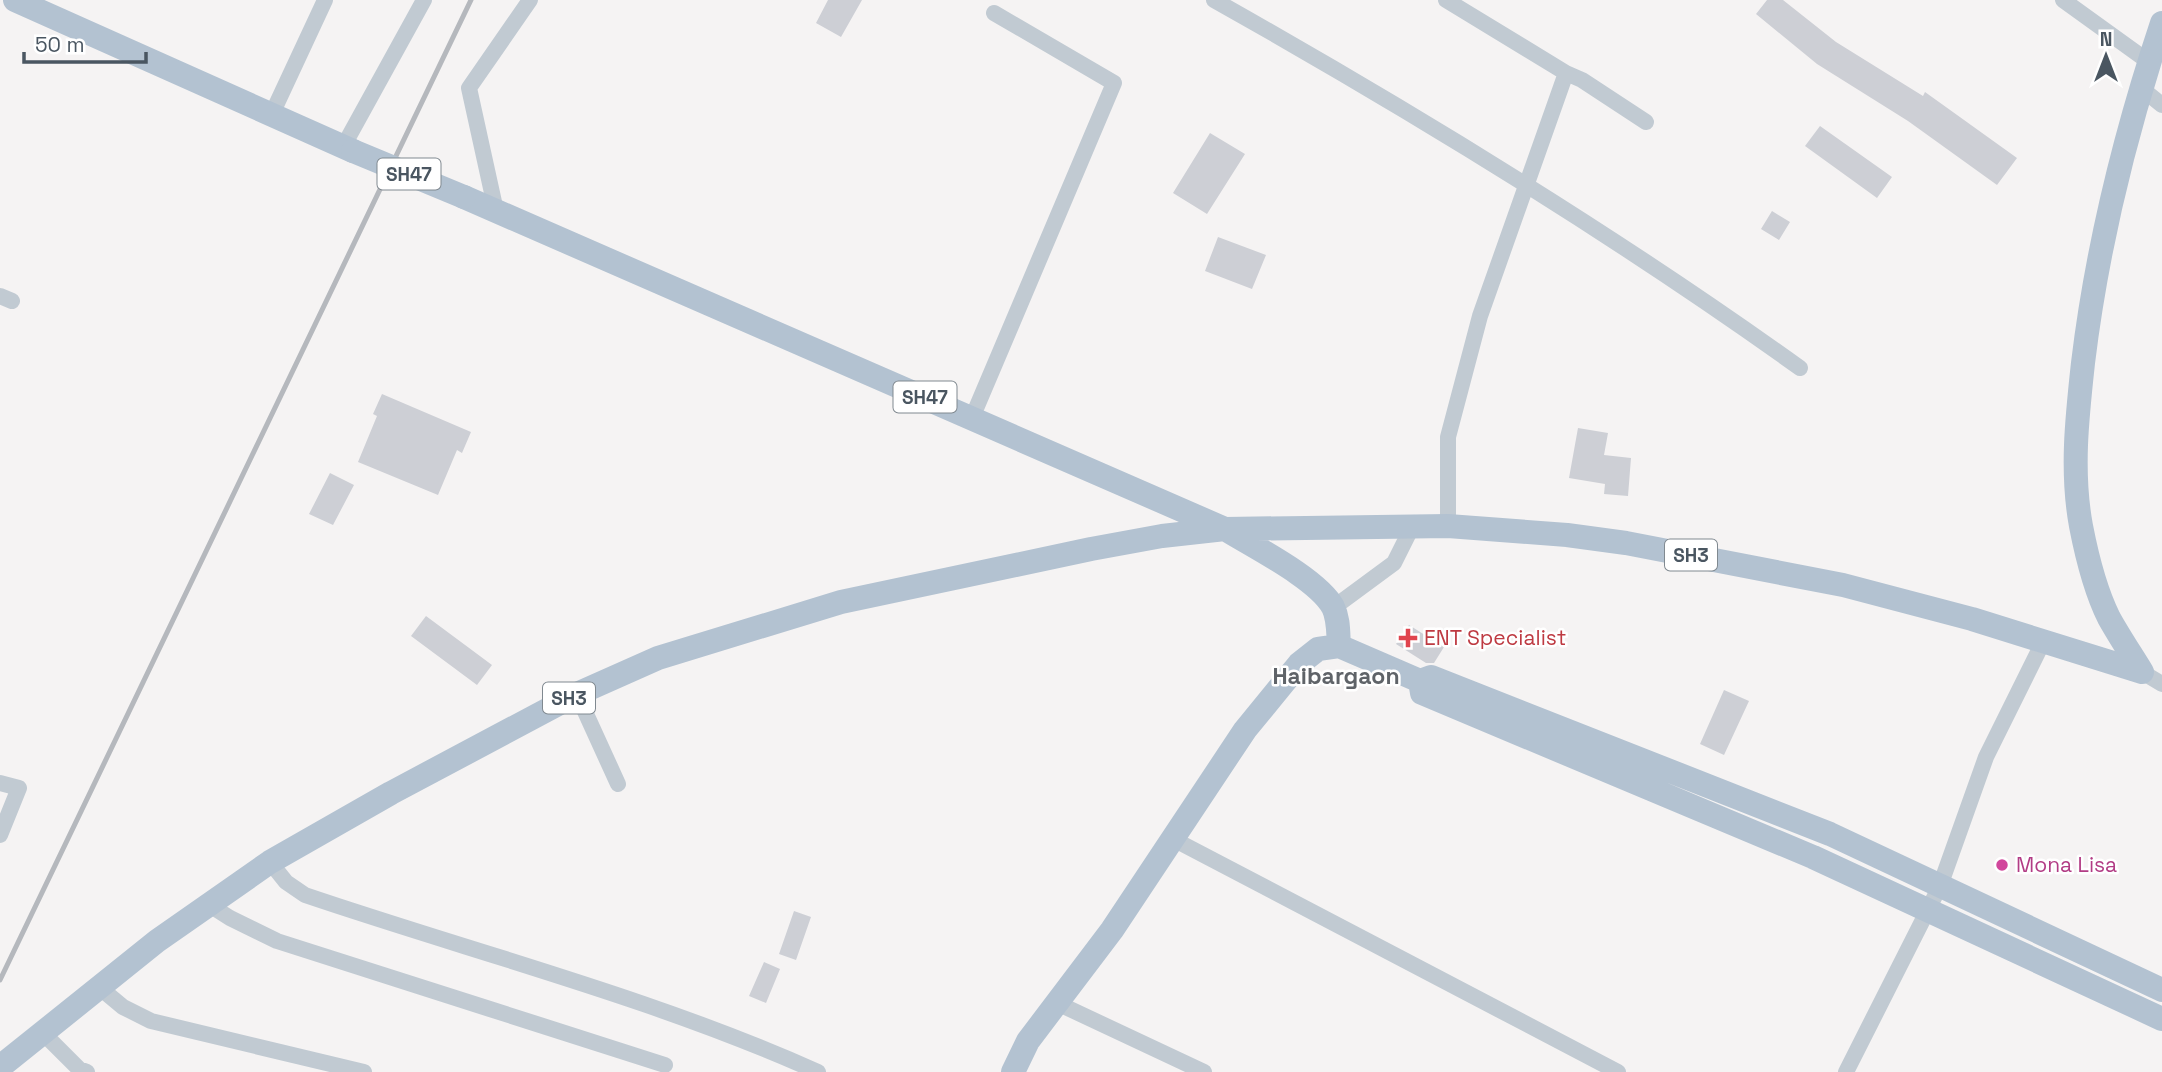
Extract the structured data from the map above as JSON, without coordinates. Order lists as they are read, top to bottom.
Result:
{
  "streets": {
    "main road": ["SH47", "SH3"]
  },
  "crossings": [
    ["SH47", "SH3"]
  ],
  "districts": ["Haibargaon"],
  "places": {
    "health": ["ENT Specialist"],
    "other": ["Mona Lisa"]
  },
  "scale_bar": "50 m",
  "north": "top"
}
